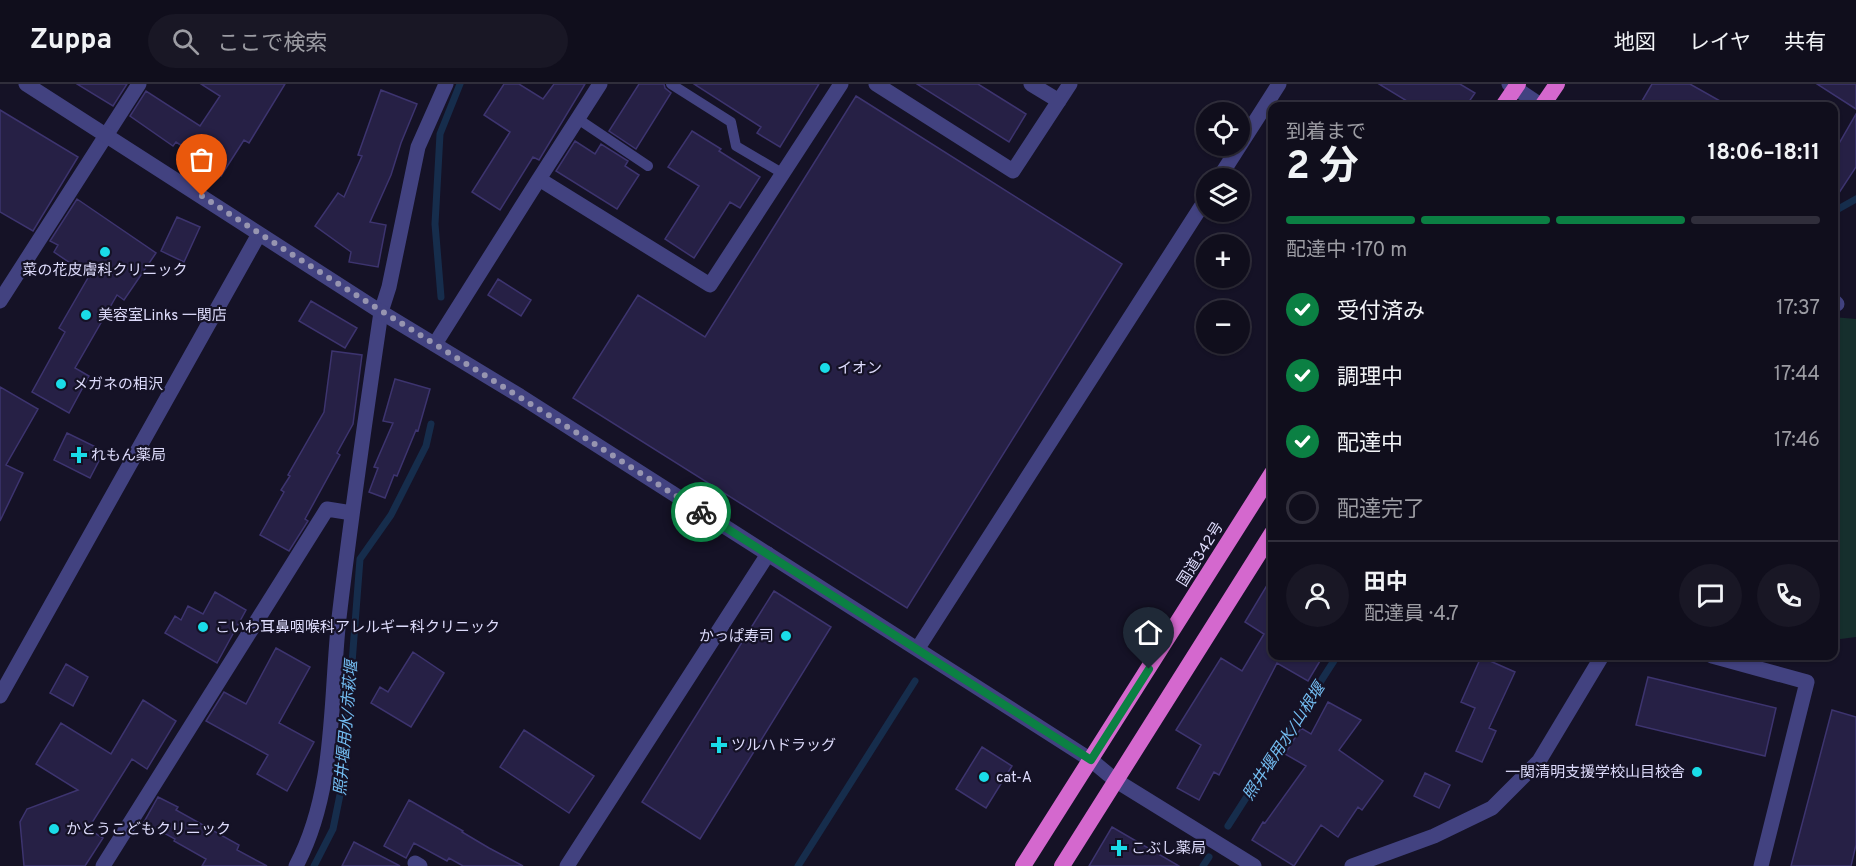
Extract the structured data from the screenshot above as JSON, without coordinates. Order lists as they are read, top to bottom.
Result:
{
  "streets": {
    "highway": ["国道342号"]
  },
  "water": ["照井堰用水/赤萩堰", "照井堰用水/山根堰"],
  "places": {
    "other": [
      "菜の花皮膚科クリニック",
      "美容室Links 一関店",
      "イオン",
      "メガネの相沢",
      "こいわ耳鼻咽喉科アレルギー科クリニック",
      "かっぱ寿司",
      "一関清明支援学校山目校舎",
      "cat-A",
      "かとうこどもクリニック"
    ],
    "health": ["れもん薬局", "ツルハドラッグ", "こぶし薬局"]
  },
  "page": {
    "header": "Zuppa",
    "search": "ここで検索",
    "nav": ["地図", "レイヤ", "共有"],
    "map_buttons": ["+", "−"],
    "heading": ["2 分", "到着まで", "18:06–18:11"],
    "panel": ["田中", "配達員 · 4.7"],
    "bar": "配達中 · 170 m",
    "list": [
      ["受付済み", "17:37"],
      ["調理中", "17:44"],
      ["配達中", "17:46"],
      "配達完了"
    ]
  }
}
